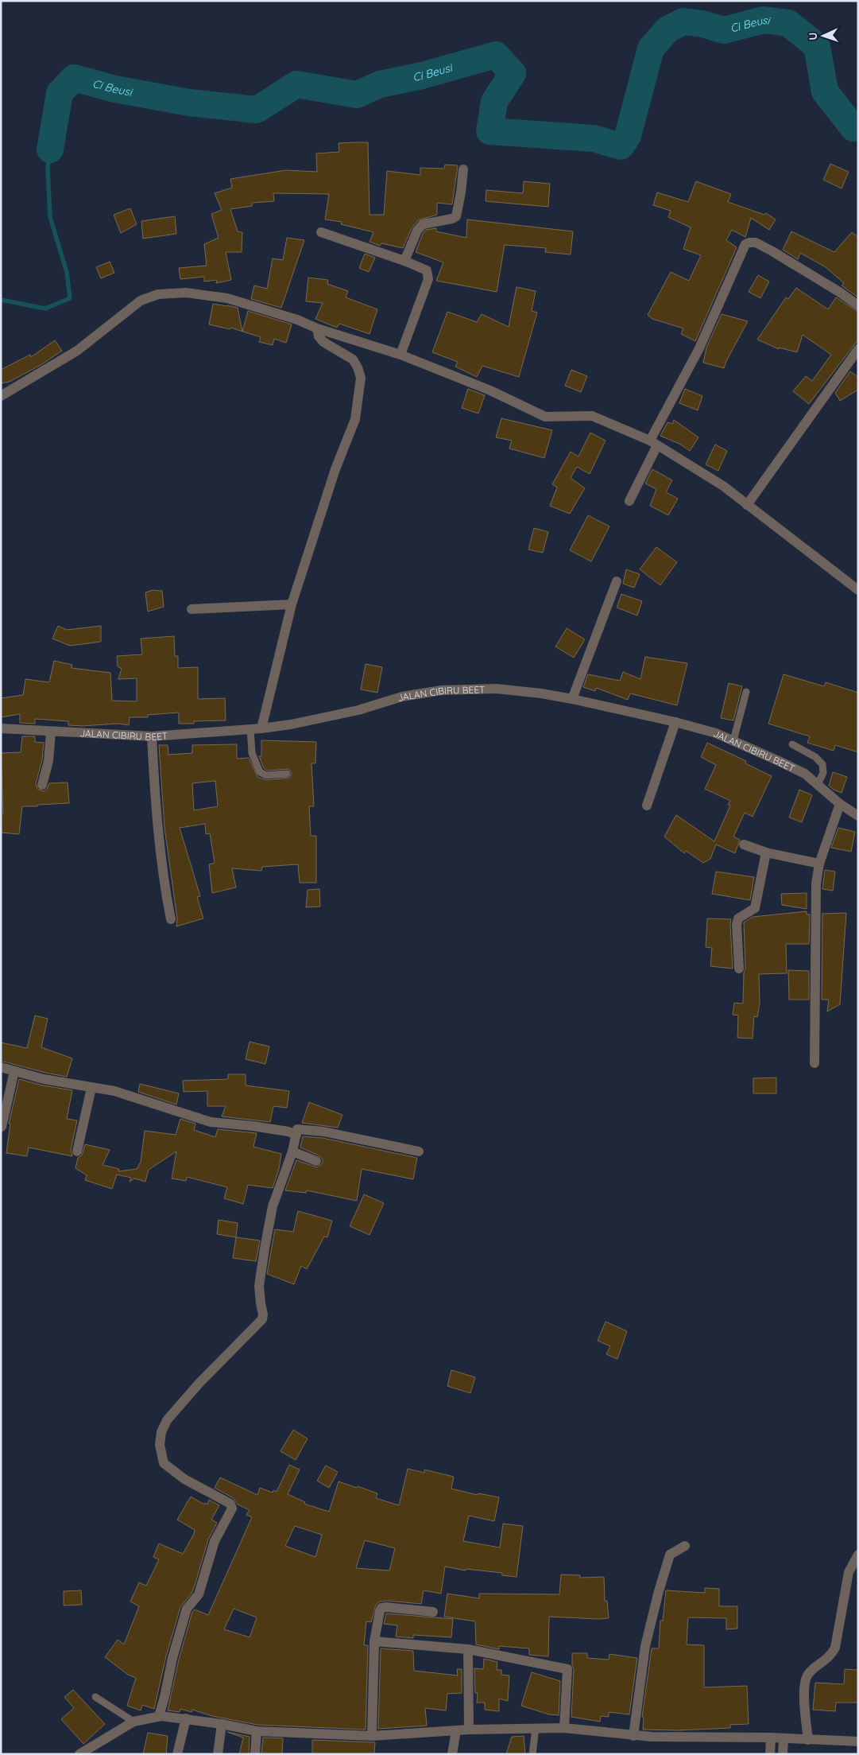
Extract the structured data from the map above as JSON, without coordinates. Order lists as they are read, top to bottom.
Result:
{
  "streets": {
    "street": ["JALAN CIBIRU BEET"]
  },
  "water": ["Ci Beusi"],
  "north": "left"
}
